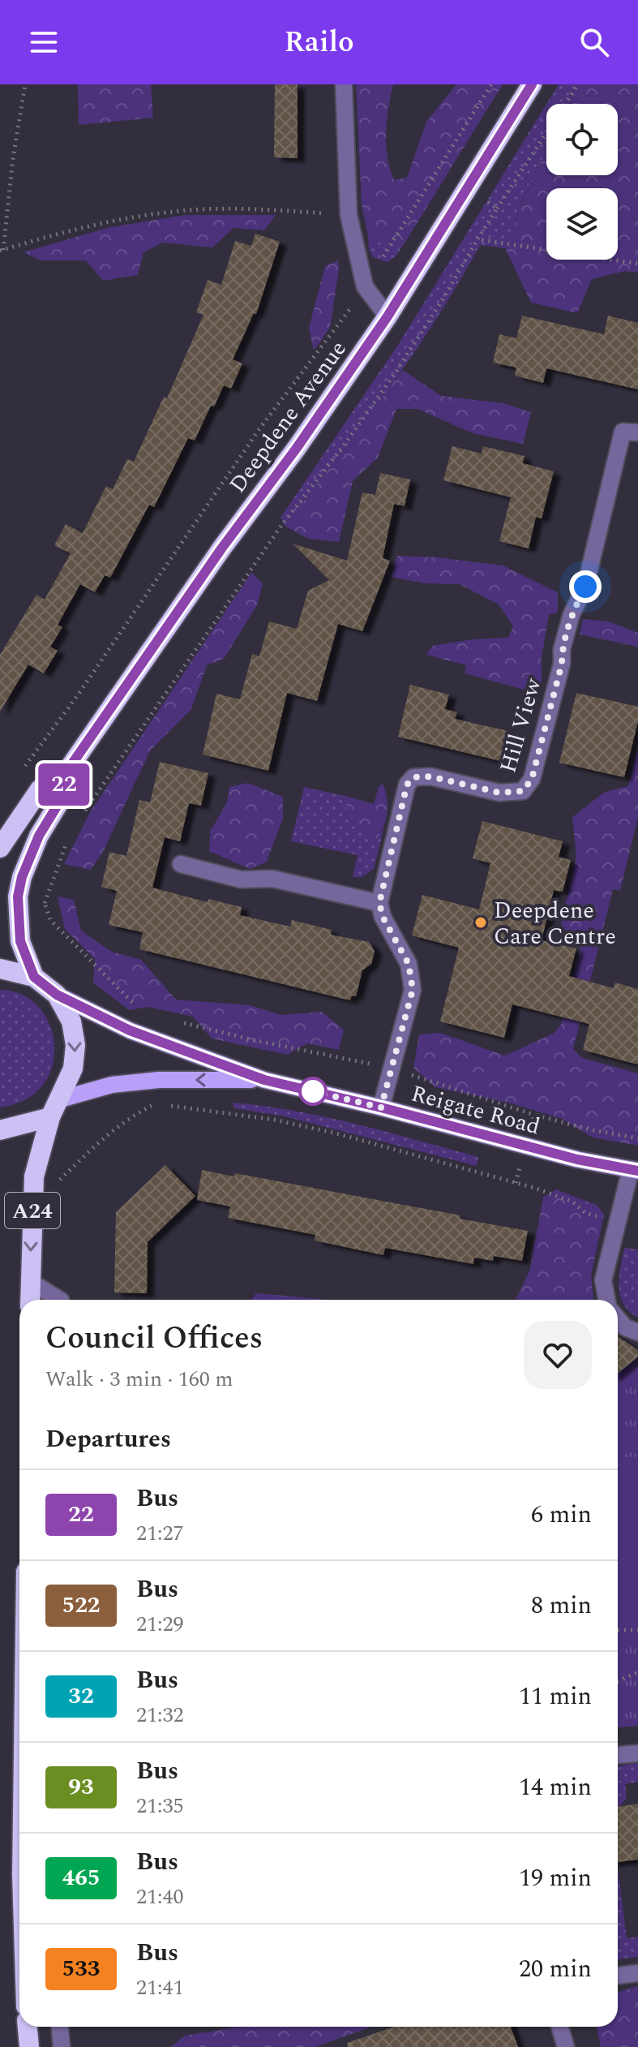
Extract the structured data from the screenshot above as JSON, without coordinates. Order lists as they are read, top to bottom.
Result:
{
  "streets": {
    "highway": ["Deepdene Avenue", "A24"],
    "main road": ["Reigate Road"],
    "street": ["Hill View"]
  },
  "places": ["Deepdene Care Centre"],
  "lines": ["bus line 22"],
  "page": {
    "header": "Railo",
    "on_map": "22",
    "heading": [
      ["Council Offices", "Walk · 3 min · 160 m"],
      "Departures"
    ],
    "list": [
      {
        "mark": "22",
        "name": "Bus",
        "note": "21:27",
        "value": "6 min"
      },
      {
        "mark": "522",
        "name": "Bus",
        "note": "21:29",
        "value": "8 min"
      },
      {
        "mark": "32",
        "name": "Bus",
        "note": "21:32",
        "value": "11 min"
      },
      {
        "mark": "93",
        "name": "Bus",
        "note": "21:35",
        "value": "14 min"
      },
      {
        "mark": "465",
        "name": "Bus",
        "note": "21:40",
        "value": "19 min"
      },
      {
        "mark": "533",
        "name": "Bus",
        "note": "21:41",
        "value": "20 min"
      }
    ]
  }
}
